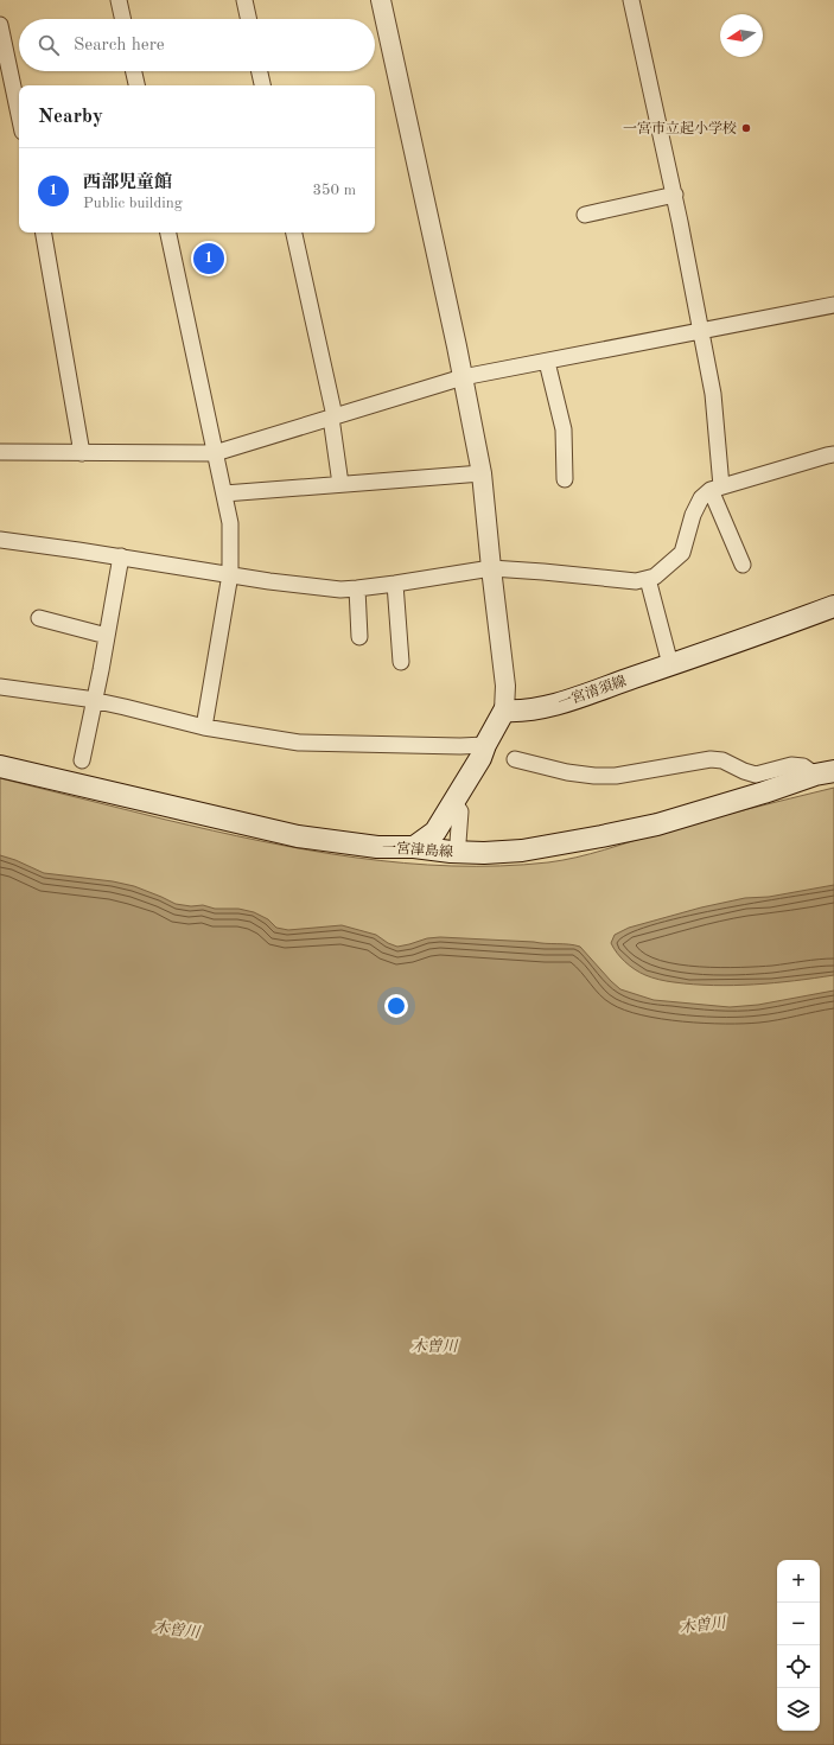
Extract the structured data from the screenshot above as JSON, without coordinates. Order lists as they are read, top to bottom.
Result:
{
  "streets": {
    "main road": ["一宮清須線", "一宮津島線"]
  },
  "water": ["木曽川"],
  "places": ["一宮市立起小学校"],
  "north": "left",
  "page": {
    "search": "Search here",
    "heading": "Nearby",
    "list": [
      {
        "mark": "1",
        "name": "西部児童館",
        "note": "Public building",
        "value": "350 m"
      }
    ],
    "pins": "1",
    "map_buttons": ["+", "−"]
  }
}
